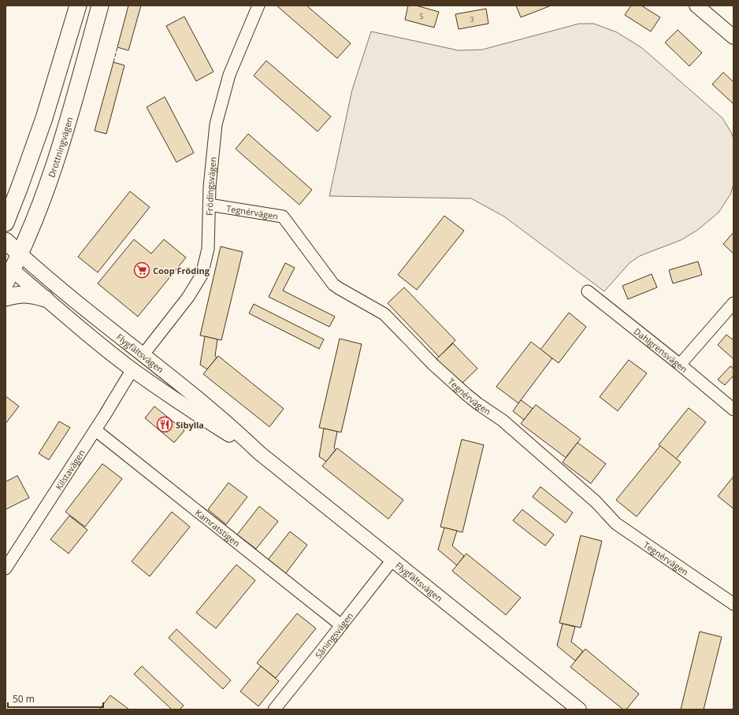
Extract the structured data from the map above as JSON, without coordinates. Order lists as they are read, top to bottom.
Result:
{
  "streets": {
    "main road": ["Drottningvägen"],
    "street": [
      "Frödingsvägen",
      "Tegnérvägen",
      "Dahlgrensvägen",
      "Flygfältsvägen",
      "Kilstavägen",
      "Kamratstigen",
      "Såningsvägen"
    ]
  },
  "crossings": [
    ["Drottningvägen", "Flygfältsvägen"],
    ["Frödingsvägen", "Tegnérvägen"],
    ["Frödingsvägen", "Flygfältsvägen"],
    ["Flygfältsvägen", "Kilstavägen"],
    ["Flygfältsvägen", "Såningsvägen"],
    ["Kilstavägen", "Kamratstigen"],
    ["Kamratstigen", "Såningsvägen"]
  ],
  "places": {
    "supermarket": ["Coop Fröding"],
    "restaurant": ["Sibylla"]
  },
  "house_numbers": ["5", "3"],
  "scale_bar": "50 m"
}
